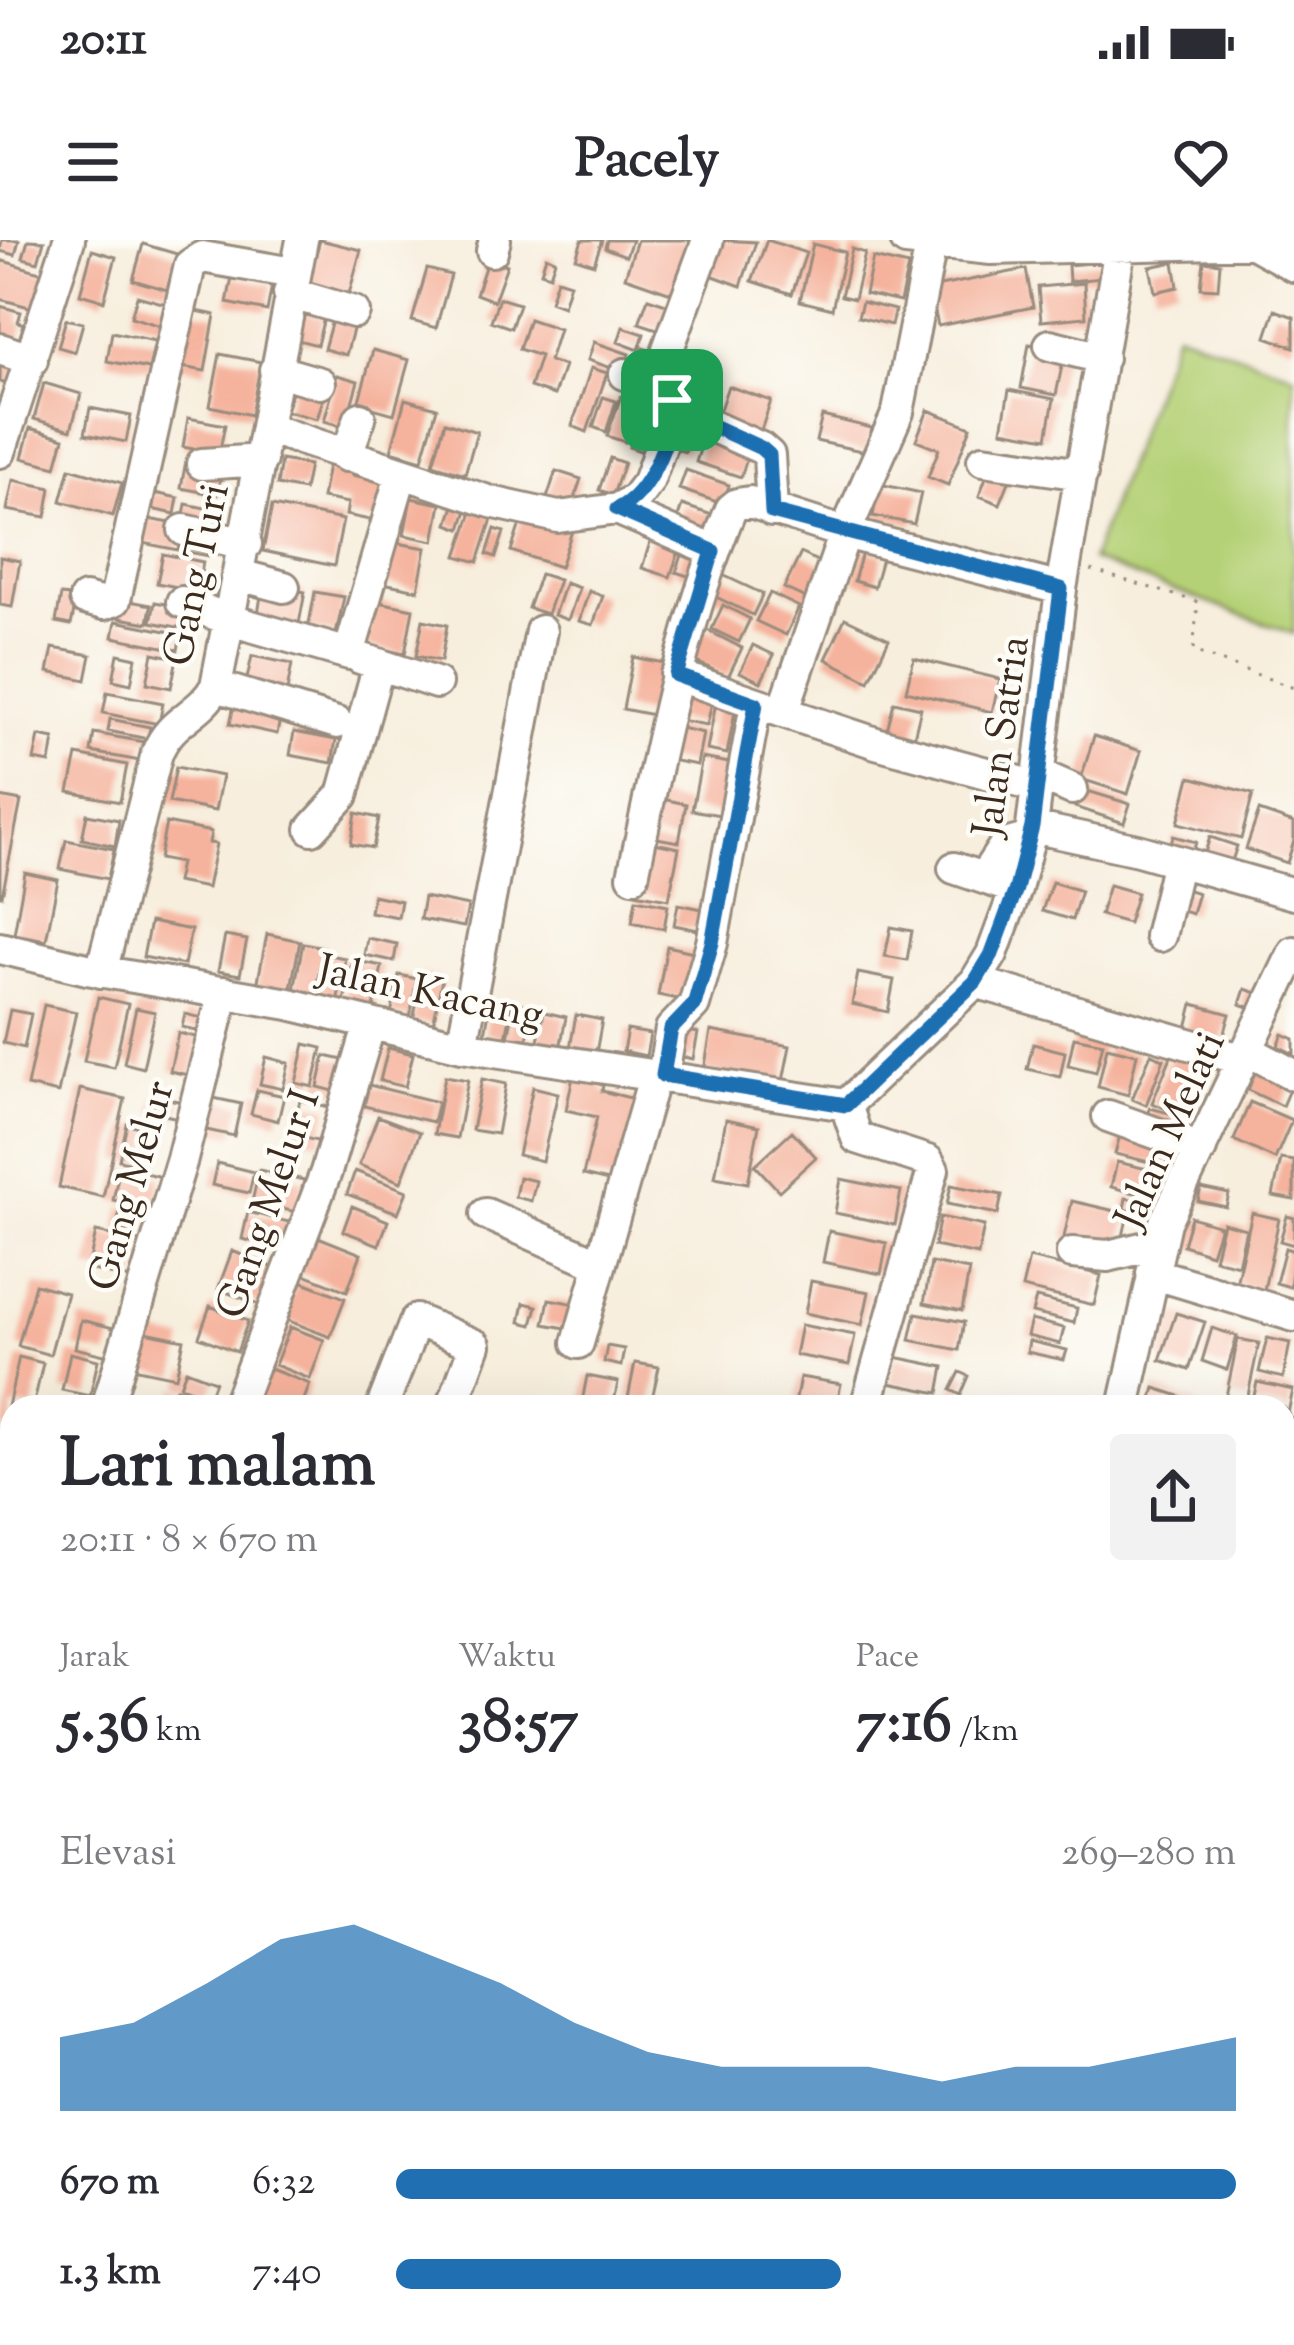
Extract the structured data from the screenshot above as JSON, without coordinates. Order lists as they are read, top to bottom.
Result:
{
  "streets": {
    "street": [
      "Gang Turi",
      "Jalan Satria",
      "Jalan Kacang",
      "Jalan Melati",
      "Gang Melur",
      "Gang Melur I"
    ]
  },
  "crossings": [
    ["Gang Turi", "Jalan Kacang"],
    ["Jalan Satria", "Jalan Kacang"],
    ["Jalan Kacang", "Gang Melur"],
    ["Jalan Kacang", "Gang Melur I"]
  ],
  "page": {
    "status": "20:11",
    "header": "Pacely",
    "heading": ["Lari malam", "20:11 · 8 × 670 m"],
    "stats": [
      ["Jarak", "5.36 km"],
      ["Waktu", "38:57"],
      ["Pace", "7:16 /km"]
    ],
    "chart": ["Elevasi", "269–280 m"],
    "list": [
      {
        "name": "670 m",
        "note": "6:32"
      },
      {
        "name": "1.3 km",
        "note": "7:40"
      }
    ]
  }
}
